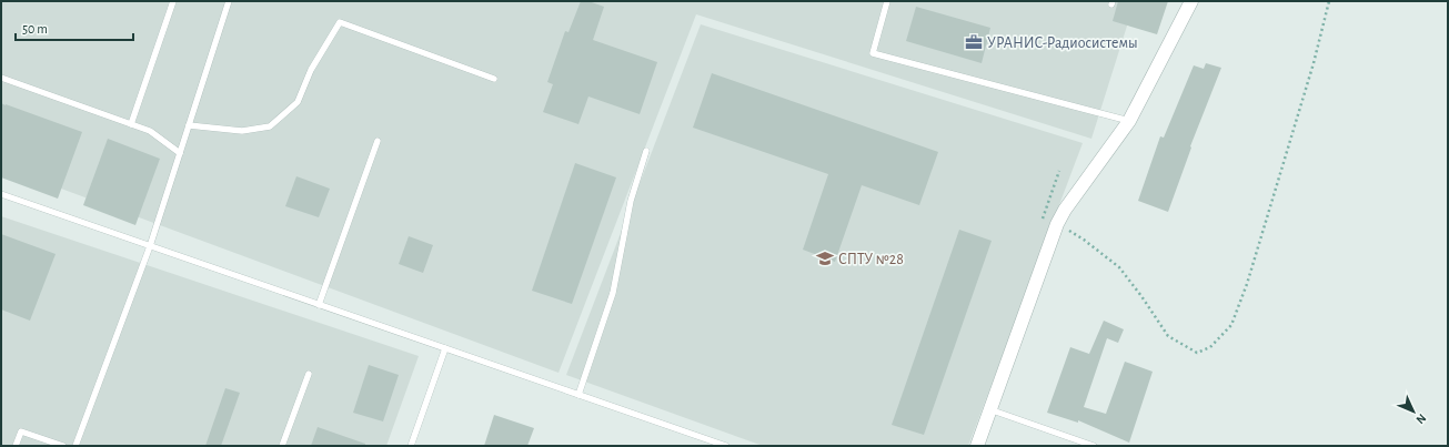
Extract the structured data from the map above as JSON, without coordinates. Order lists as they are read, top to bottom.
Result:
{
  "places": {
    "office": ["УРАНИС-Радиосистемы"],
    "school or university": ["СПТУ №28"]
  },
  "scale_bar": "50 m",
  "north": "bottom right"
}
